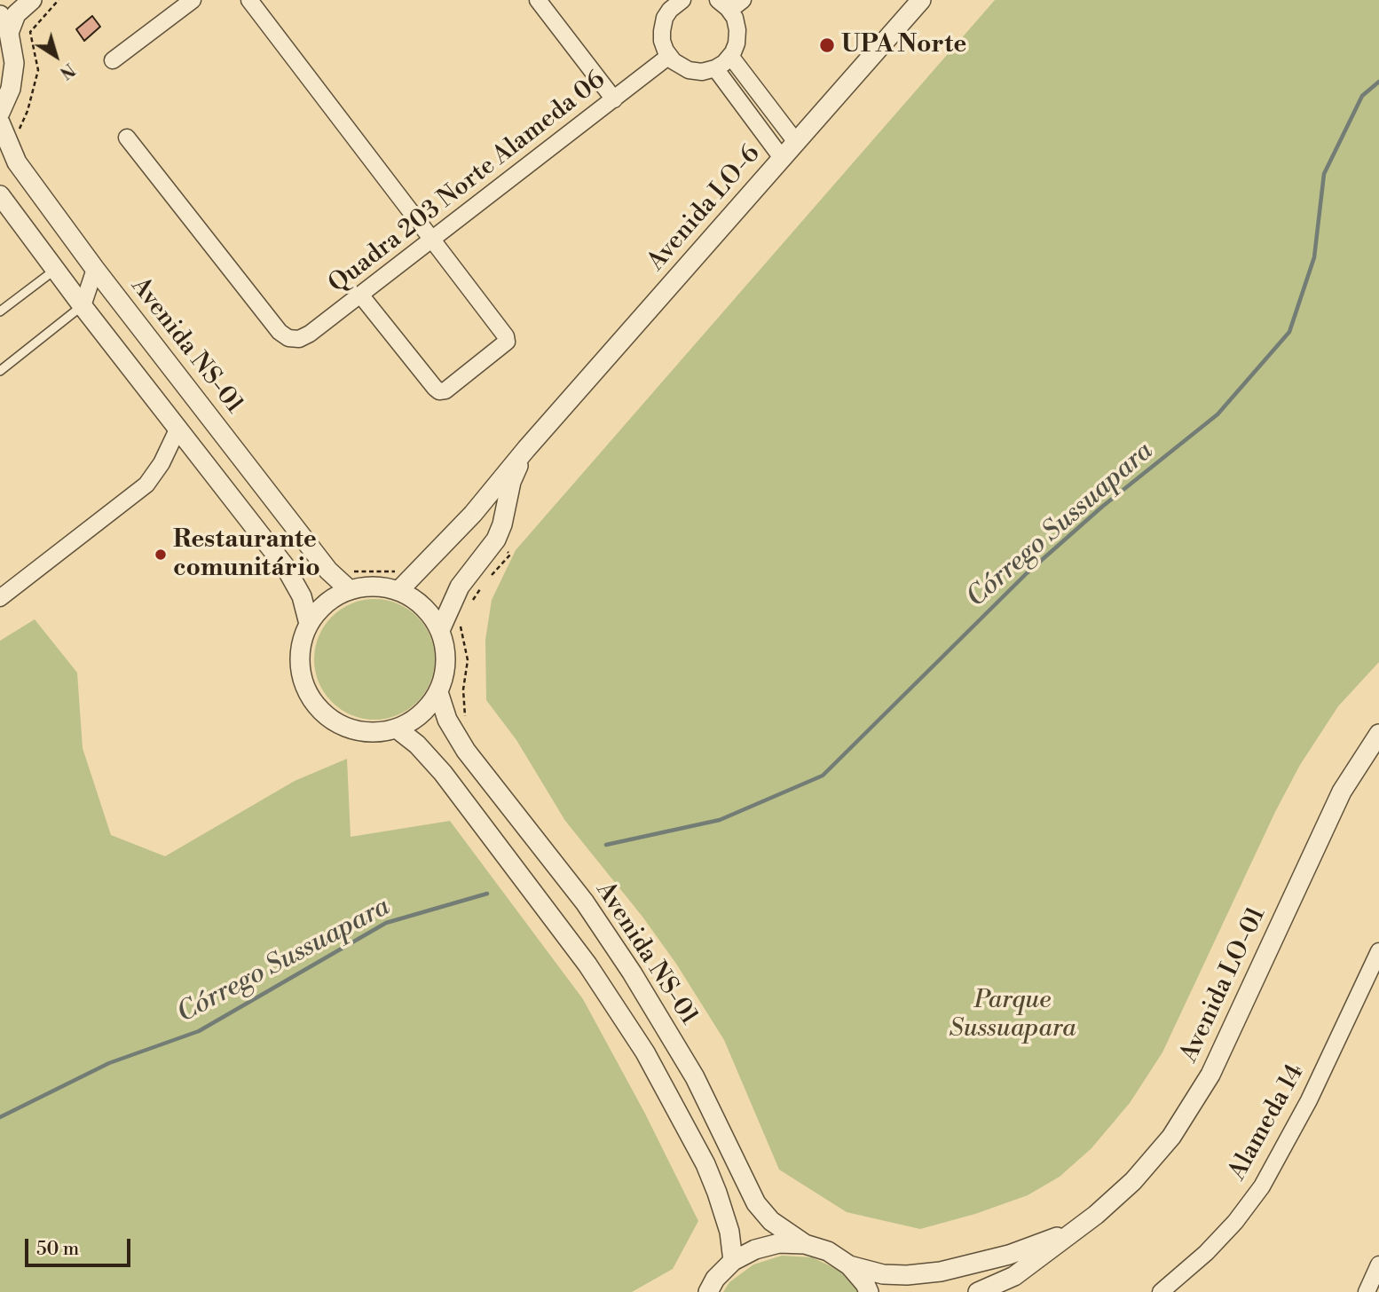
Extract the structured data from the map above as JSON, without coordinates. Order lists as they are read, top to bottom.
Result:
{
  "streets": {
    "street": [
      "Quadra 203 Norte Alameda 06",
      "Avenida LO-6",
      "Avenida NS-01",
      "Avenida LO-01",
      "Alameda 14"
    ]
  },
  "water": ["Córrego Sussuapara"],
  "parks": ["Parque Sussuapara"],
  "places": ["UPA Norte", "Restaurante comunitário"],
  "scale_bar": "50 m",
  "north": "bottom right"
}
